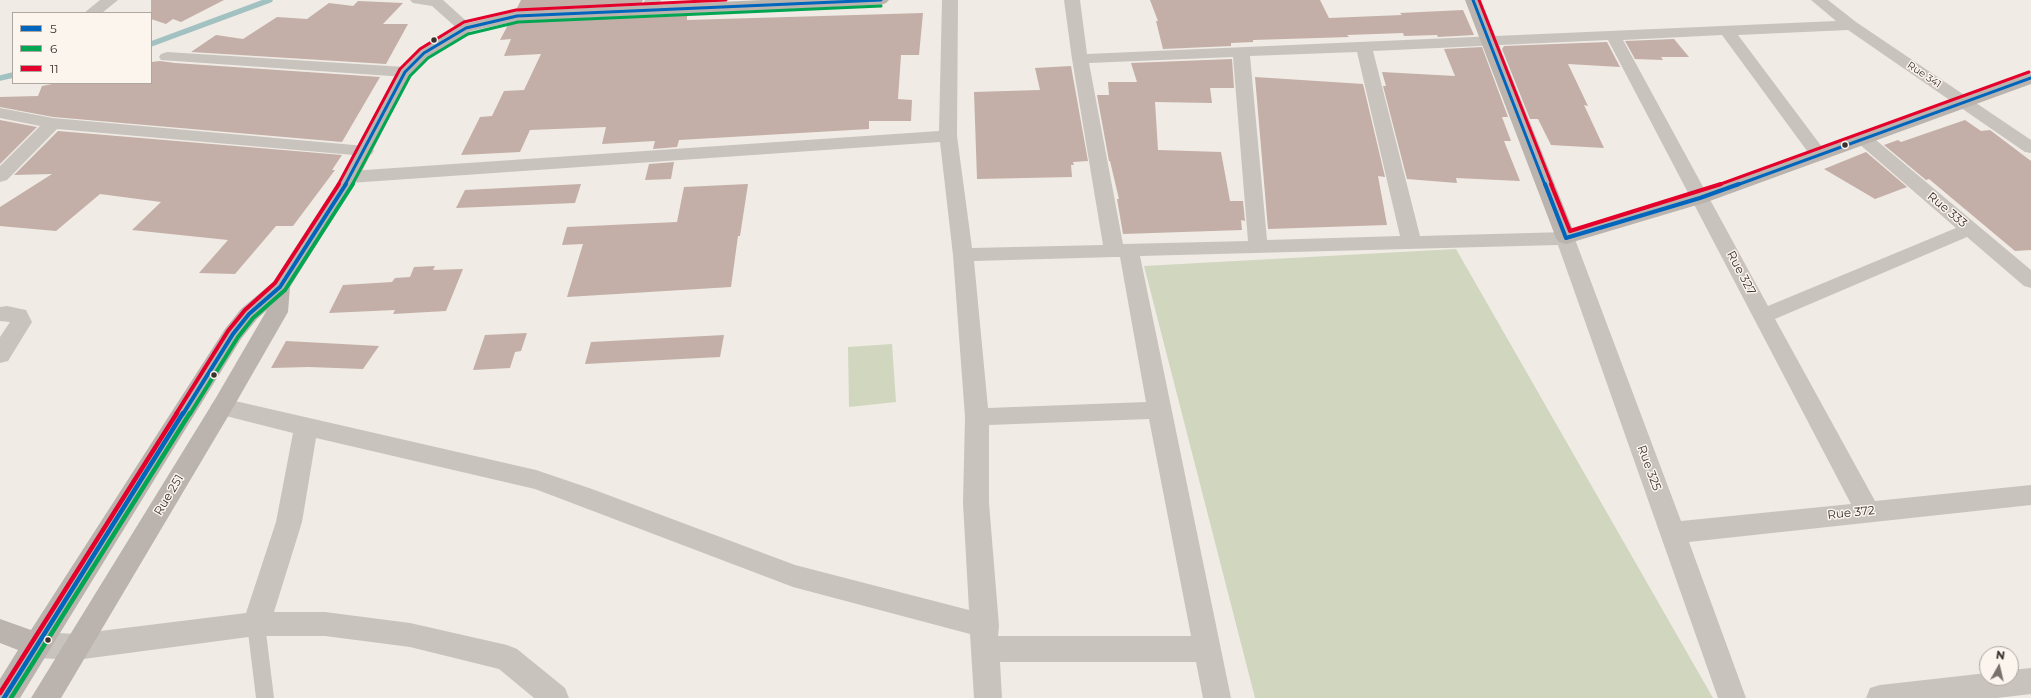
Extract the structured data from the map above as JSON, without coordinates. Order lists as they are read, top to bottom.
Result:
{
  "streets": {
    "main road": ["Rue 251"],
    "street": [
      "Rue 341",
      "Rue 333",
      "Rue 327",
      "Rue 325",
      "Rue 372"
    ]
  },
  "crossings": [
    ["Rue 327", "Rue 372"],
    ["Rue 325", "Rue 372"]
  ],
  "lines": ["transit line 5", "transit line 11", "transit line 6"],
  "legend": ["5", "6", "11"],
  "north": "top"
}
